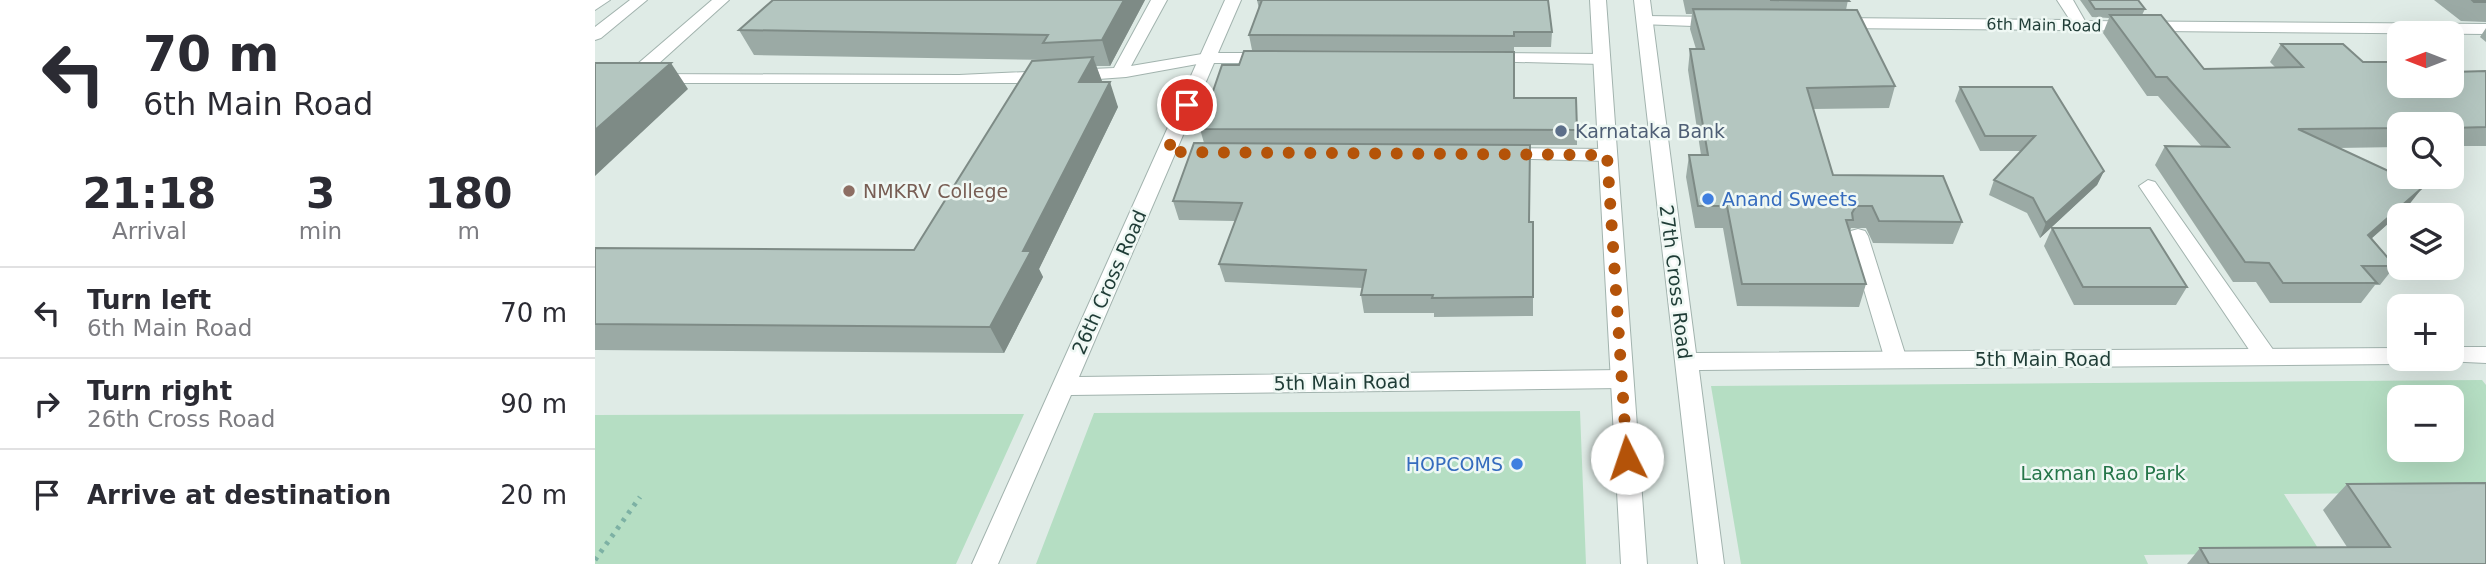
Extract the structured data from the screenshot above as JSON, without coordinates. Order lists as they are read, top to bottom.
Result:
{
  "streets": {
    "street": [
      "6th Main Road",
      "26th Cross Road",
      "27th Cross Road",
      "5th Main Road"
    ]
  },
  "crossings": [
    ["26th Cross Road", "5th Main Road"],
    ["27th Cross Road", "5th Main Road"]
  ],
  "parks": ["Laxman Rao Park"],
  "places": [
    "Karnataka Bank",
    "NMKRV College",
    "Anand Sweets",
    "HOPCOMS"
  ],
  "north": "left",
  "page": {
    "turn": ["70 m", "6th Main Road"],
    "map_buttons": ["+", "−"],
    "eta": [
      "21:18",
      "Arrival",
      "3",
      "min",
      "180",
      "m"
    ],
    "list": [
      {
        "name": "Turn left",
        "note": "6th Main Road",
        "value": "70 m"
      },
      {
        "name": "Turn right",
        "note": "26th Cross Road",
        "value": "90 m"
      },
      {
        "name": "Arrive at destination",
        "value": "20 m"
      }
    ]
  }
}
